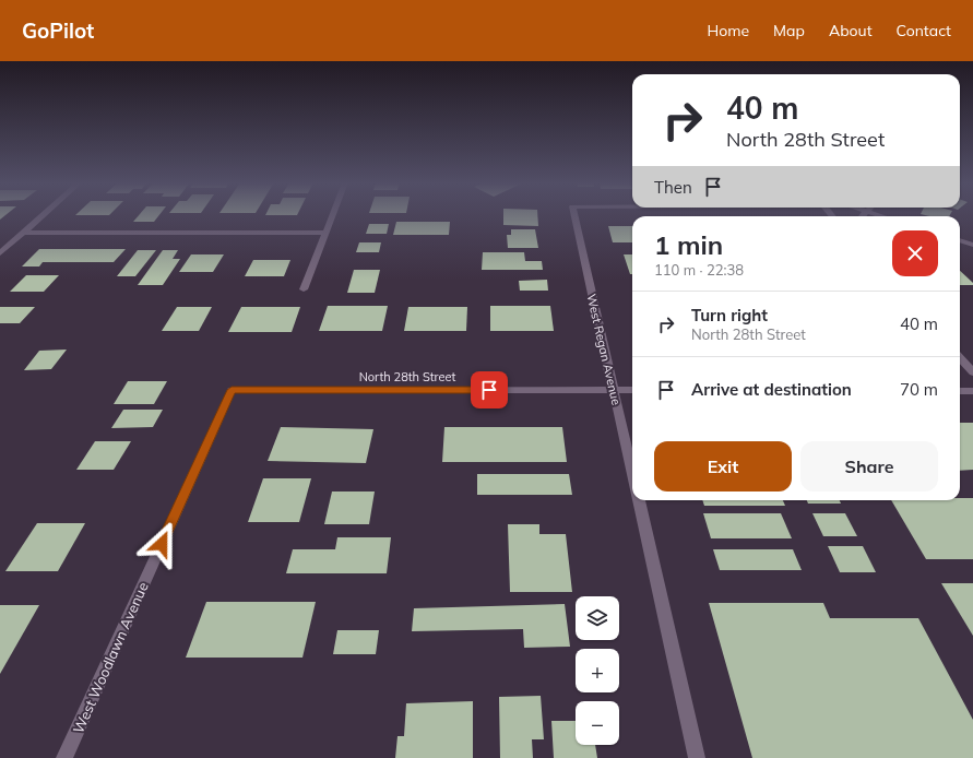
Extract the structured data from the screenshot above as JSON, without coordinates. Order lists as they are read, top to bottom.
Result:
{
  "streets": {
    "street": ["West Regan Avenue", "North 28th Street", "West Woodlawn Avenue"]
  },
  "crossings": [
    ["West Regan Avenue", "North 28th Street"],
    ["North 28th Street", "West Woodlawn Avenue"]
  ],
  "page": {
    "header": "GoPilot",
    "nav": [
      "Home",
      "Map",
      "About",
      "Contact"
    ],
    "turn": ["40 m", "North 28th Street"],
    "then": "Then",
    "heading": ["1 min", "110 m · 22:38"],
    "list": [
      {
        "name": "Turn right",
        "note": "North 28th Street",
        "value": "40 m"
      },
      {
        "name": "Arrive at destination",
        "value": "70 m"
      }
    ],
    "buttons": ["Exit", "Share"],
    "map_buttons": ["+", "−"]
  }
}
